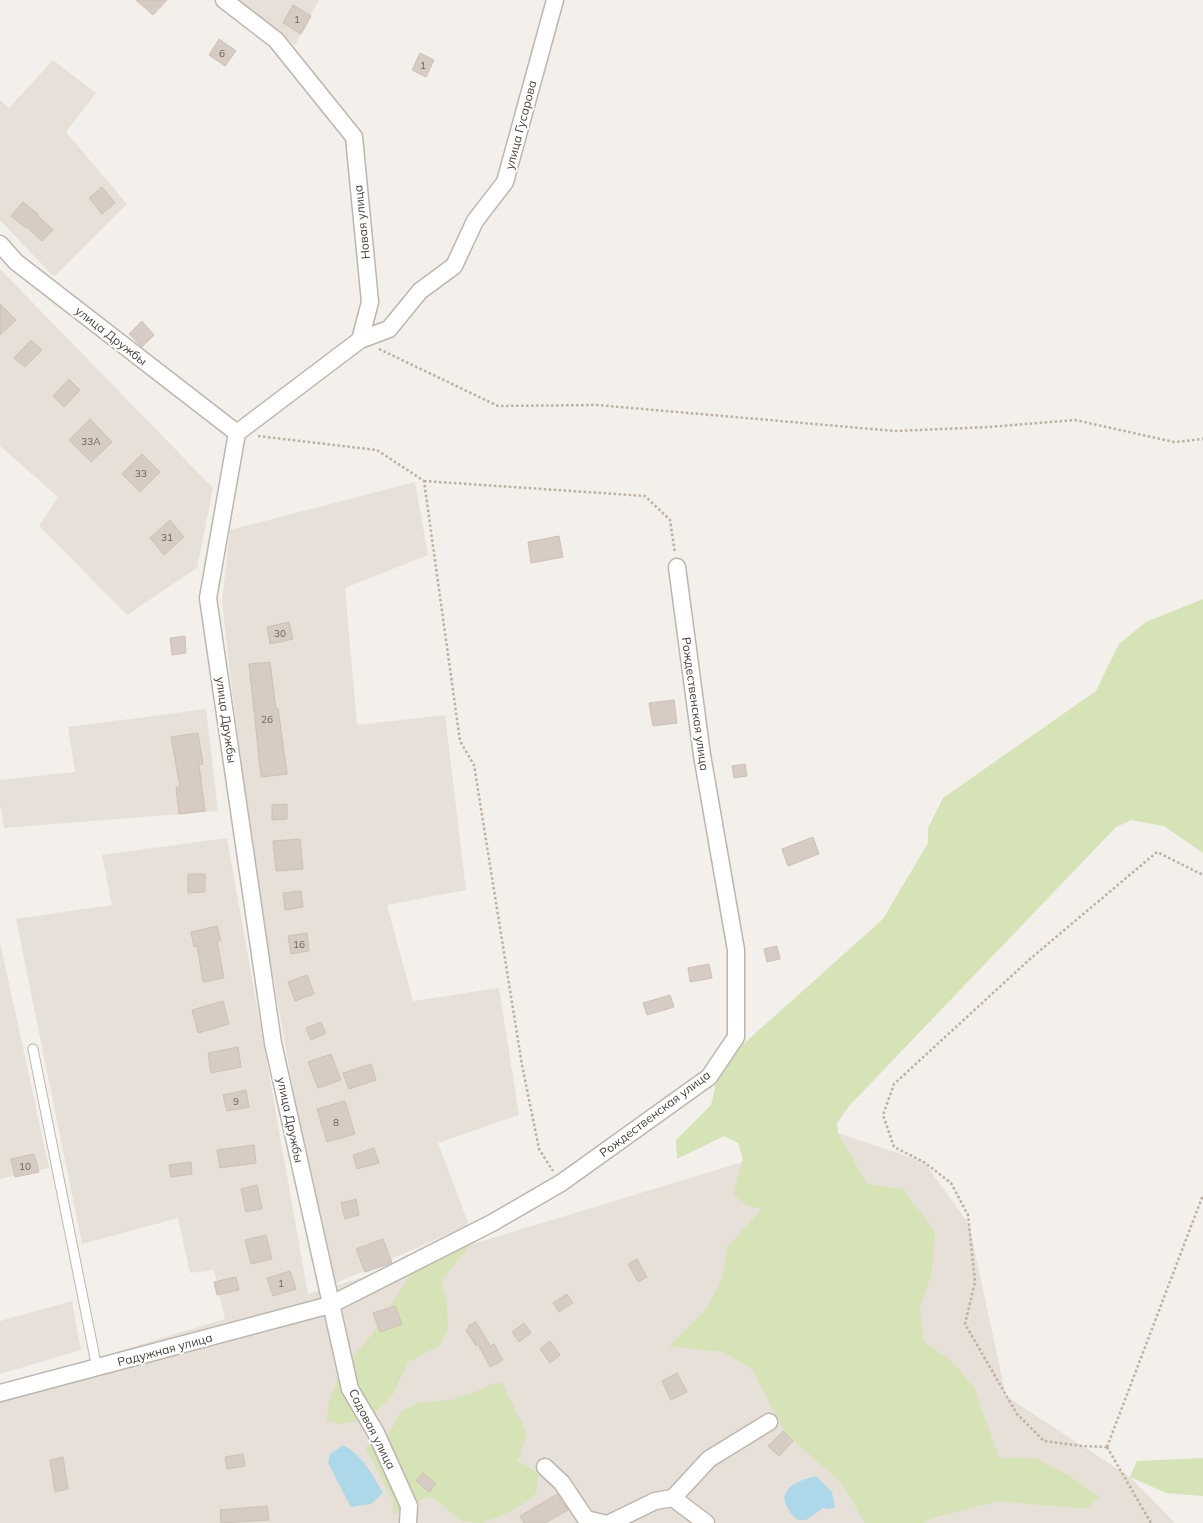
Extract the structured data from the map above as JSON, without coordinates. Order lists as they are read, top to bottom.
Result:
{
  "streets": {
    "street": [
      "улица Гусарова",
      "Новая улица",
      "улица Дружбы",
      "Рождественская улица",
      "Радужная улица",
      "Садовая улица"
    ]
  },
  "crossings": [
    ["улица Гусарова", "Новая улица"],
    ["улица Дружбы", "Рождественская улица"],
    ["улица Дружбы", "Радужная улица"],
    ["улица Дружбы", "Садовая улица"],
    ["Рождественская улица", "Радужная улица"],
    ["Рождественская улица", "Садовая улица"],
    ["Радужная улица", "Садовая улица"]
  ],
  "house_numbers": [
    "1",
    "6",
    "1",
    "33А",
    "33",
    "31",
    "30",
    "26",
    "16",
    "9",
    "8",
    "10",
    "1"
  ]
}
